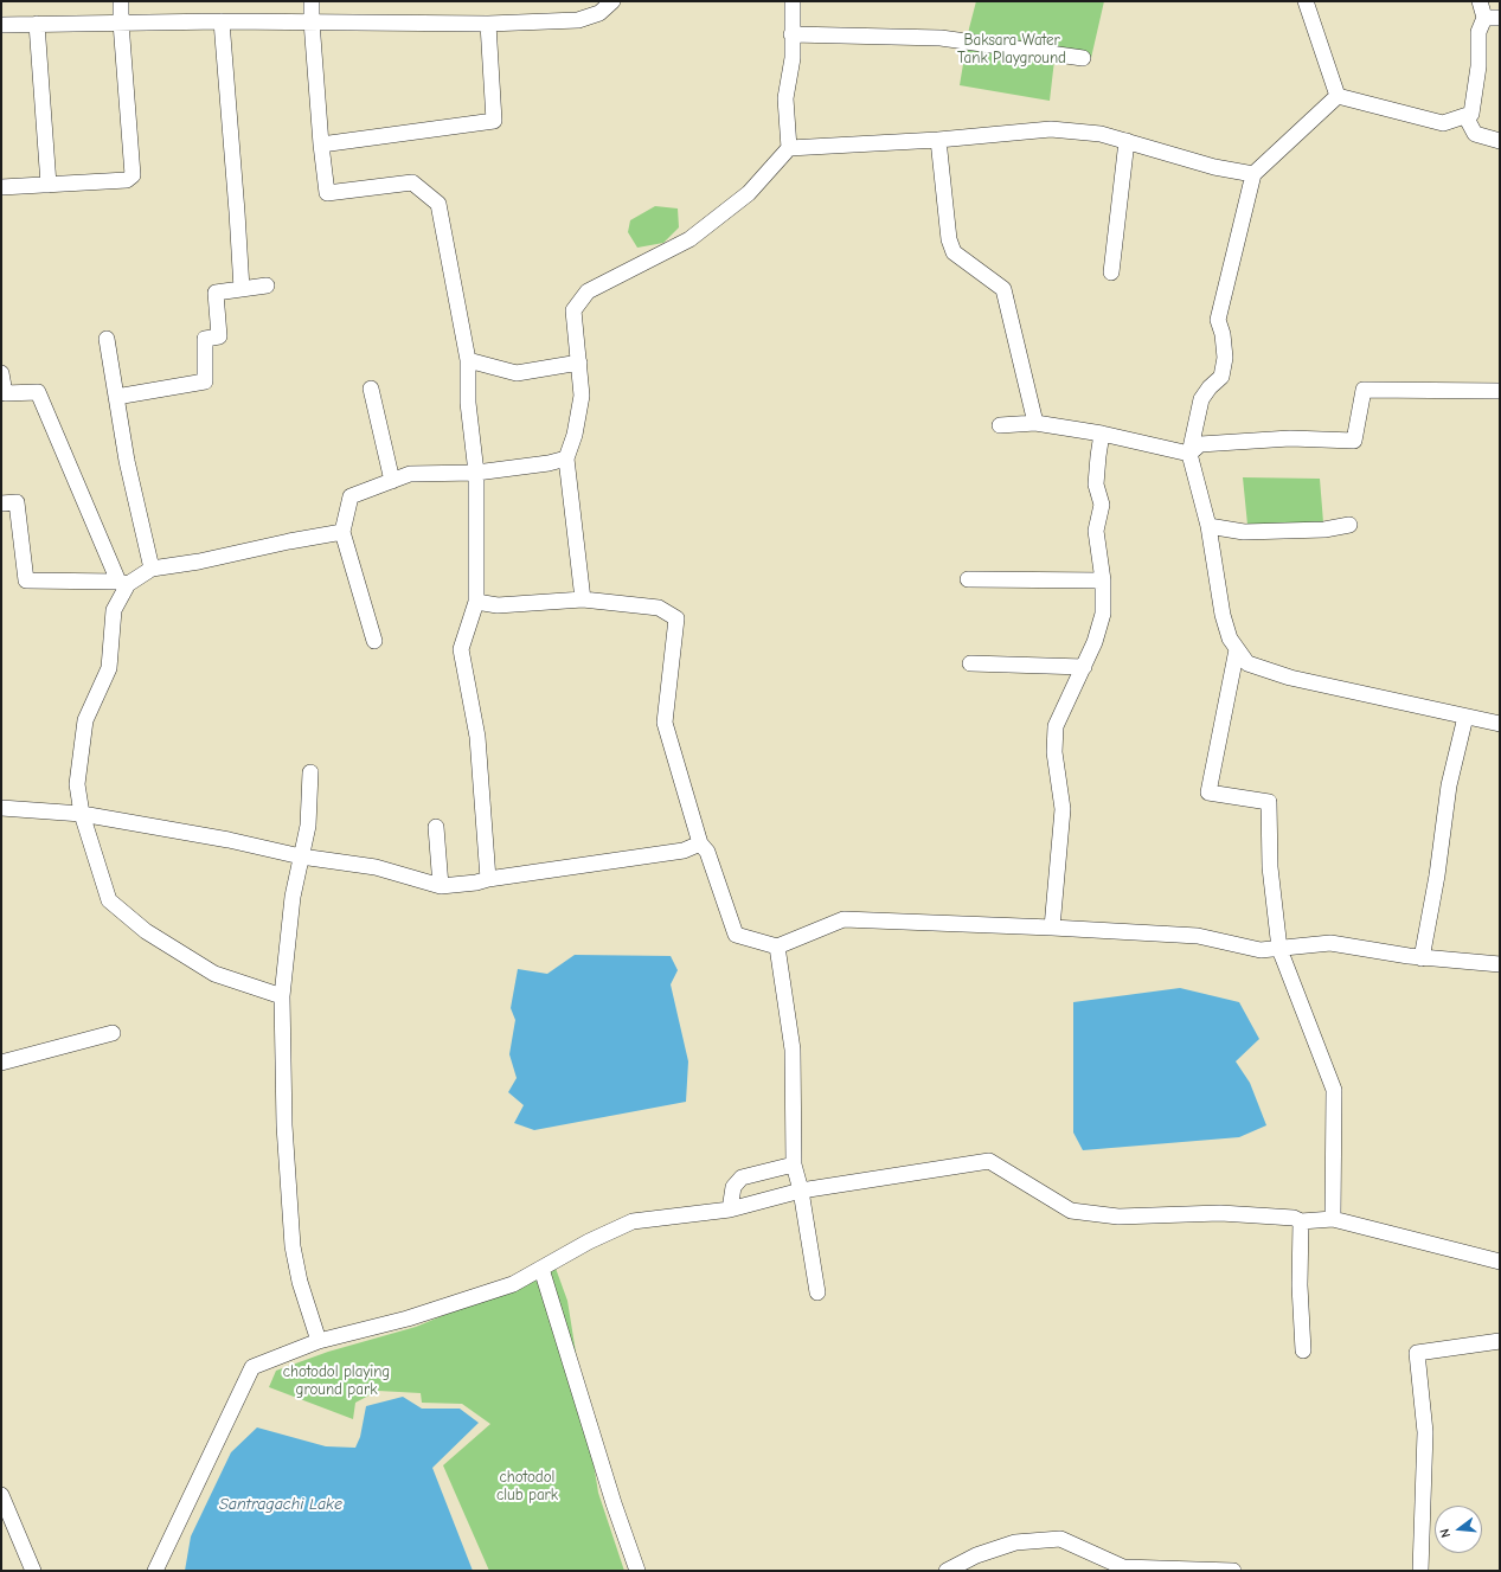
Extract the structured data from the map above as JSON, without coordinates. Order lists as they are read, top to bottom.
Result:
{
  "water": ["Santragachi Lake"],
  "parks": ["Baksara Water Tank Playground", "chotodol playing ground park", "chotodol club park"],
  "north": "left"
}
